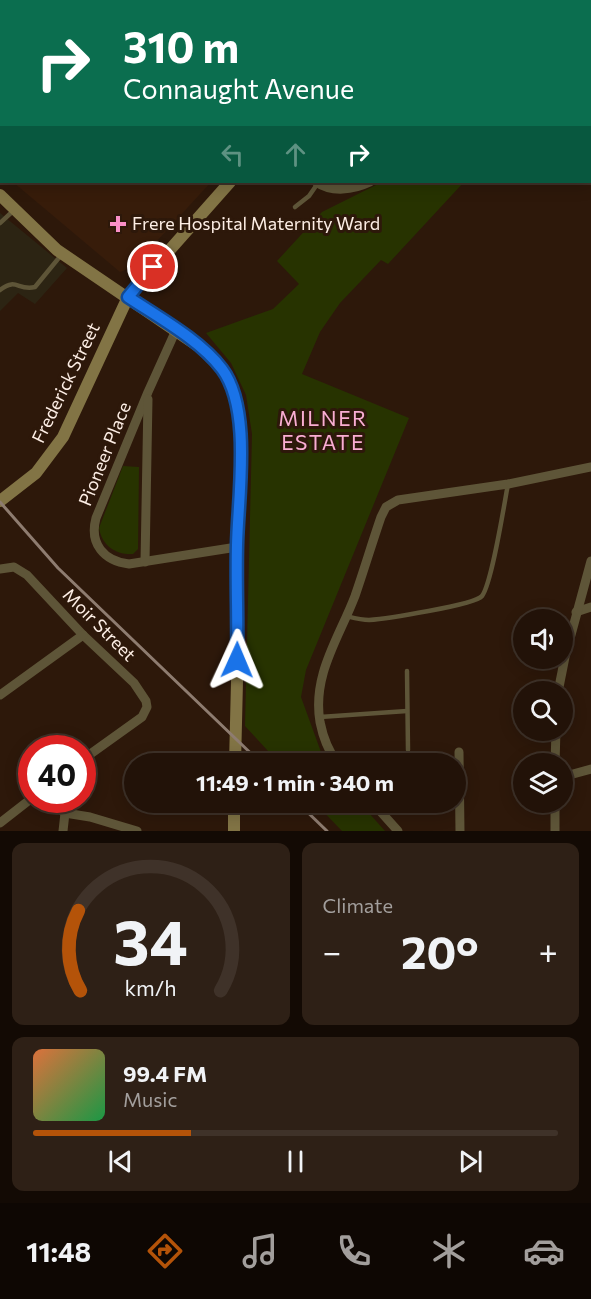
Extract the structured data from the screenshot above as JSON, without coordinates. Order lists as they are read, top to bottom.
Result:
{
  "streets": {
    "street": ["Frederick Street", "Pioneer Place", "Moir Street"]
  },
  "districts": ["MILNER ESTATE"],
  "places": {
    "health": ["Frere Hospital Maternity Ward"]
  },
  "page": {
    "turn": ["310 m", "Connaught Avenue"],
    "limit": "40",
    "trip": "11:49 · 1 min · 340 m",
    "tile": "Climate",
    "heat": ["−", "20°", "+"],
    "song": ["99.4 FM", "Music"],
    "tabs": "11:48",
    "gauge": ["34", "km/h"]
  }
}
